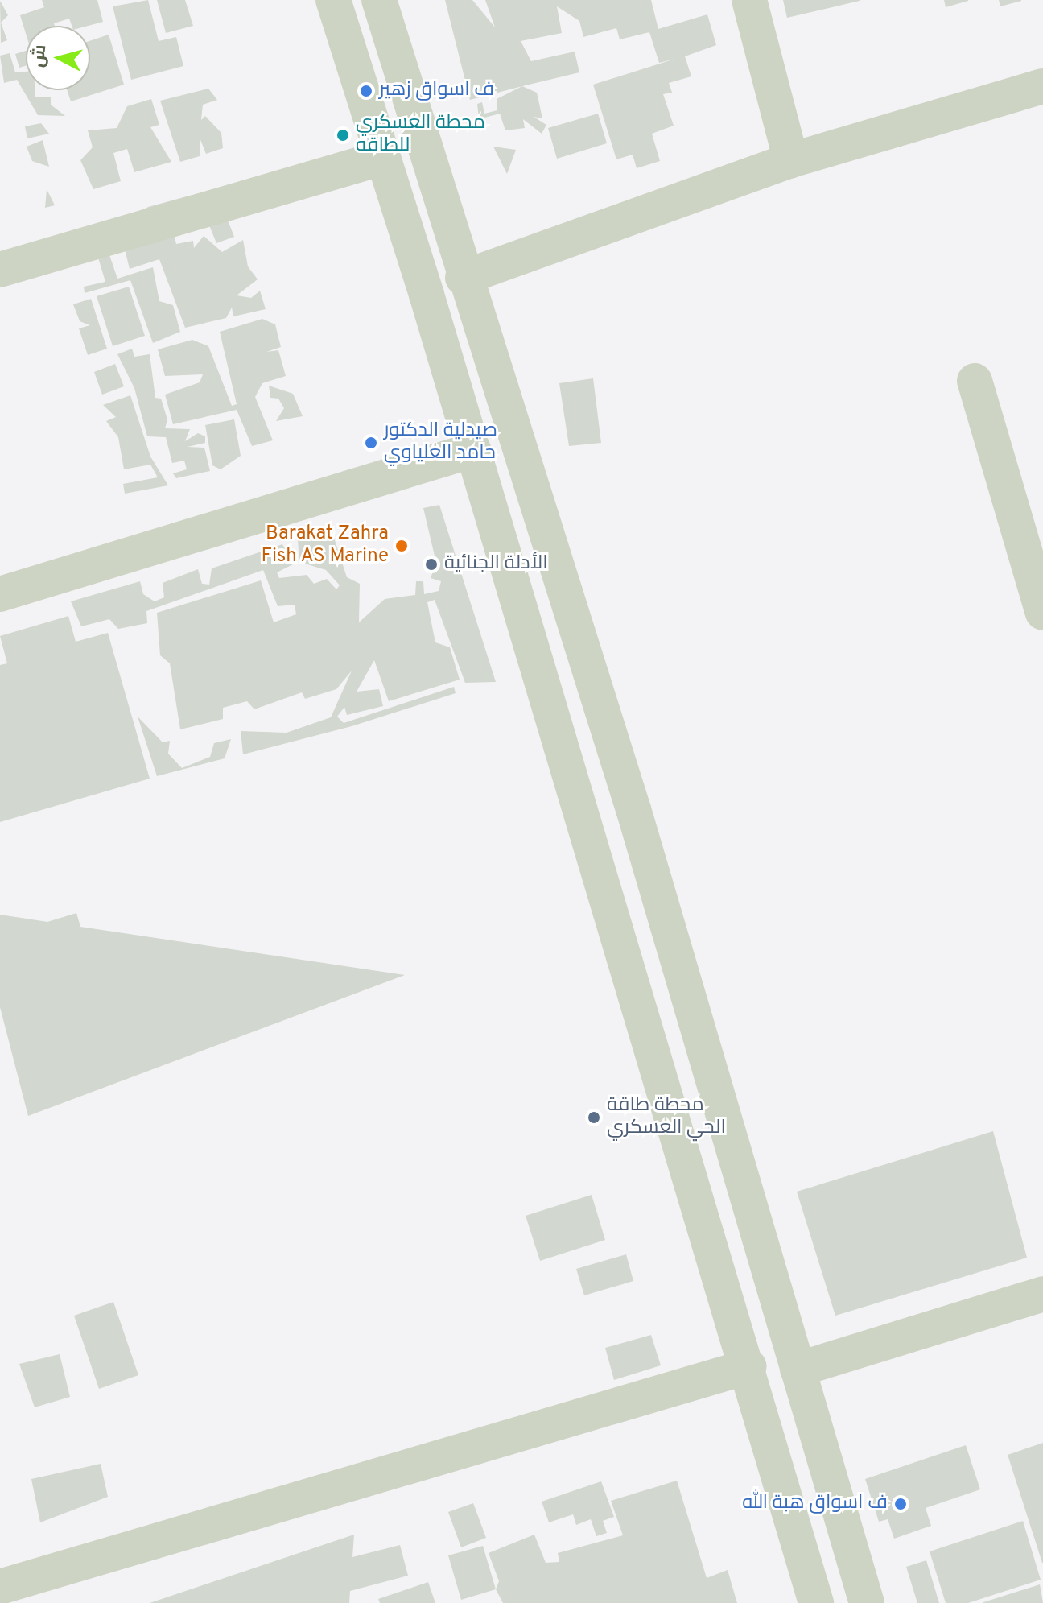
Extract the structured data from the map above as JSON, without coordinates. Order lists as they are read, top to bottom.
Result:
{
  "places": [
    "ف اسواق زهير",
    "محطة العسكري للطاقه",
    "صيدلية الدكتور حامد العلياوي",
    "Barakat Zahra Fish AS Marine",
    "الأدلة الجنائية",
    "محطة طاقة الحي العسكري",
    "ف اسواق هبة الله"
  ],
  "north": "left"
}
